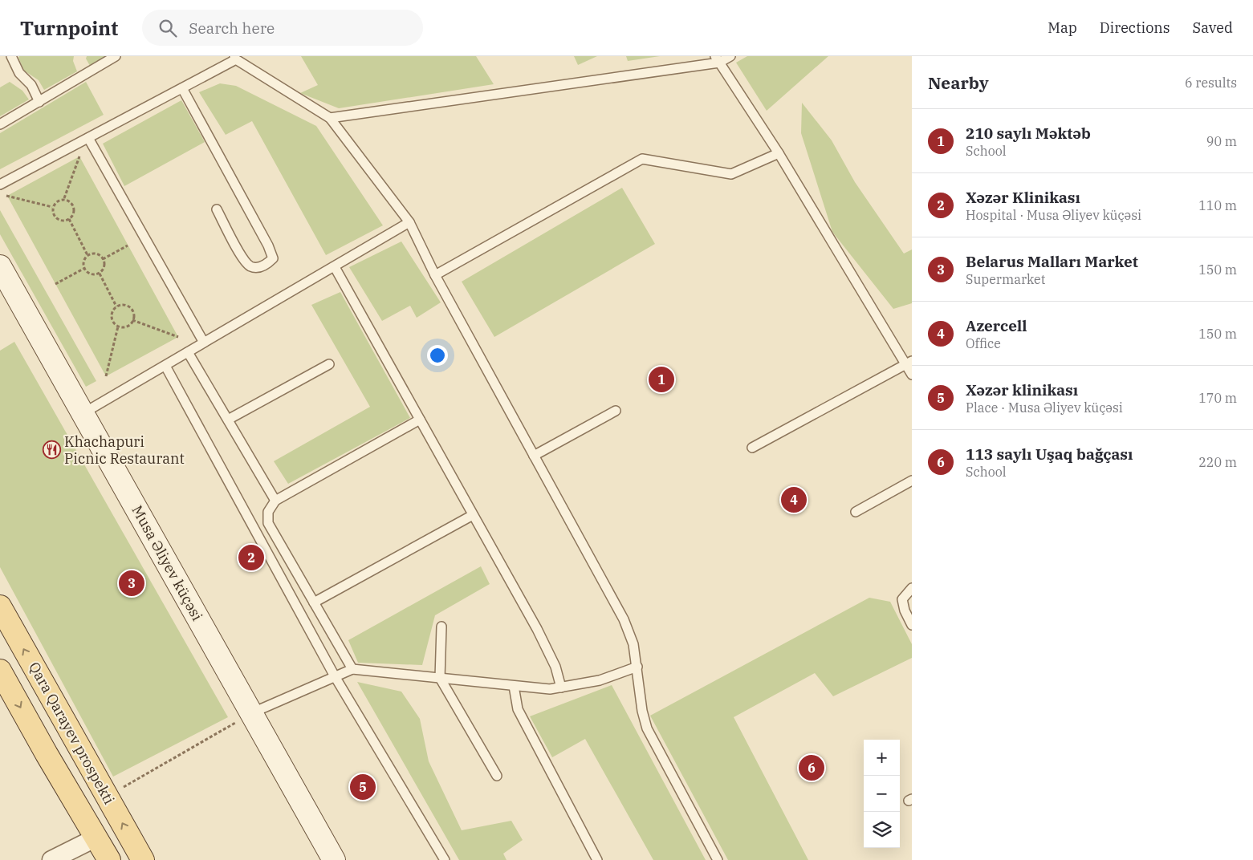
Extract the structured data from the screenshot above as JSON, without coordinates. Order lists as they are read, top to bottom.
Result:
{
  "streets": {
    "main road": ["Qara Qarayev prospekti"],
    "street": ["Musa Əliyev küçəsi"]
  },
  "places": {
    "restaurant": ["Khachapuri Picnic Restaurant"]
  },
  "page": {
    "header": "Turnpoint",
    "search": "Search here",
    "nav": ["Map", "Directions", "Saved"],
    "heading": ["Nearby", "6 results"],
    "list": [
      {
        "mark": "1",
        "name": "210 saylı Məktəb",
        "note": "School",
        "value": "90 m"
      },
      {
        "mark": "2",
        "name": "Xəzər Klinikası",
        "note": "Hospital · Musa Əliyev küçəsi",
        "value": "110 m"
      },
      {
        "mark": "3",
        "name": "Belarus Malları Market",
        "note": "Supermarket",
        "value": "150 m"
      },
      {
        "mark": "4",
        "name": "Azercell",
        "note": "Office",
        "value": "150 m"
      },
      {
        "mark": "5",
        "name": "Xəzər klinikası",
        "note": "Place · Musa Əliyev küçəsi",
        "value": "170 m"
      },
      {
        "mark": "6",
        "name": "113 saylı Uşaq bağçası",
        "note": "School",
        "value": "220 m"
      }
    ],
    "pins": [
      "1",
      "4",
      "2",
      "3",
      "6",
      "5"
    ],
    "map_buttons": ["+", "−"]
  }
}
